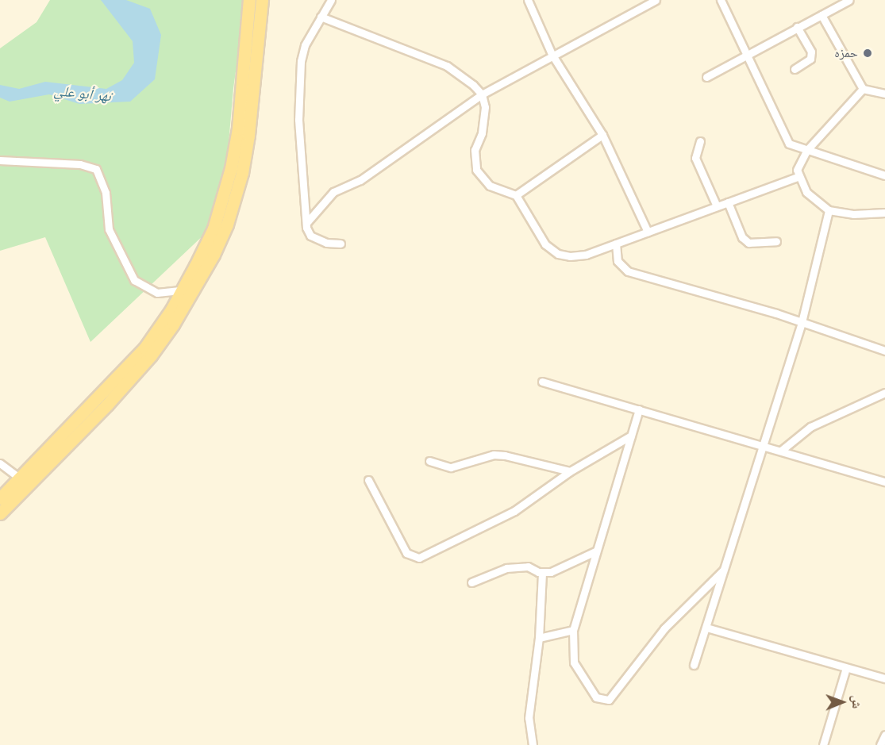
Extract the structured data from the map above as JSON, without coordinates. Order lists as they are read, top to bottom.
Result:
{
  "water": ["نهر أبو علي"],
  "places": ["حمزه"],
  "north": "right"
}
